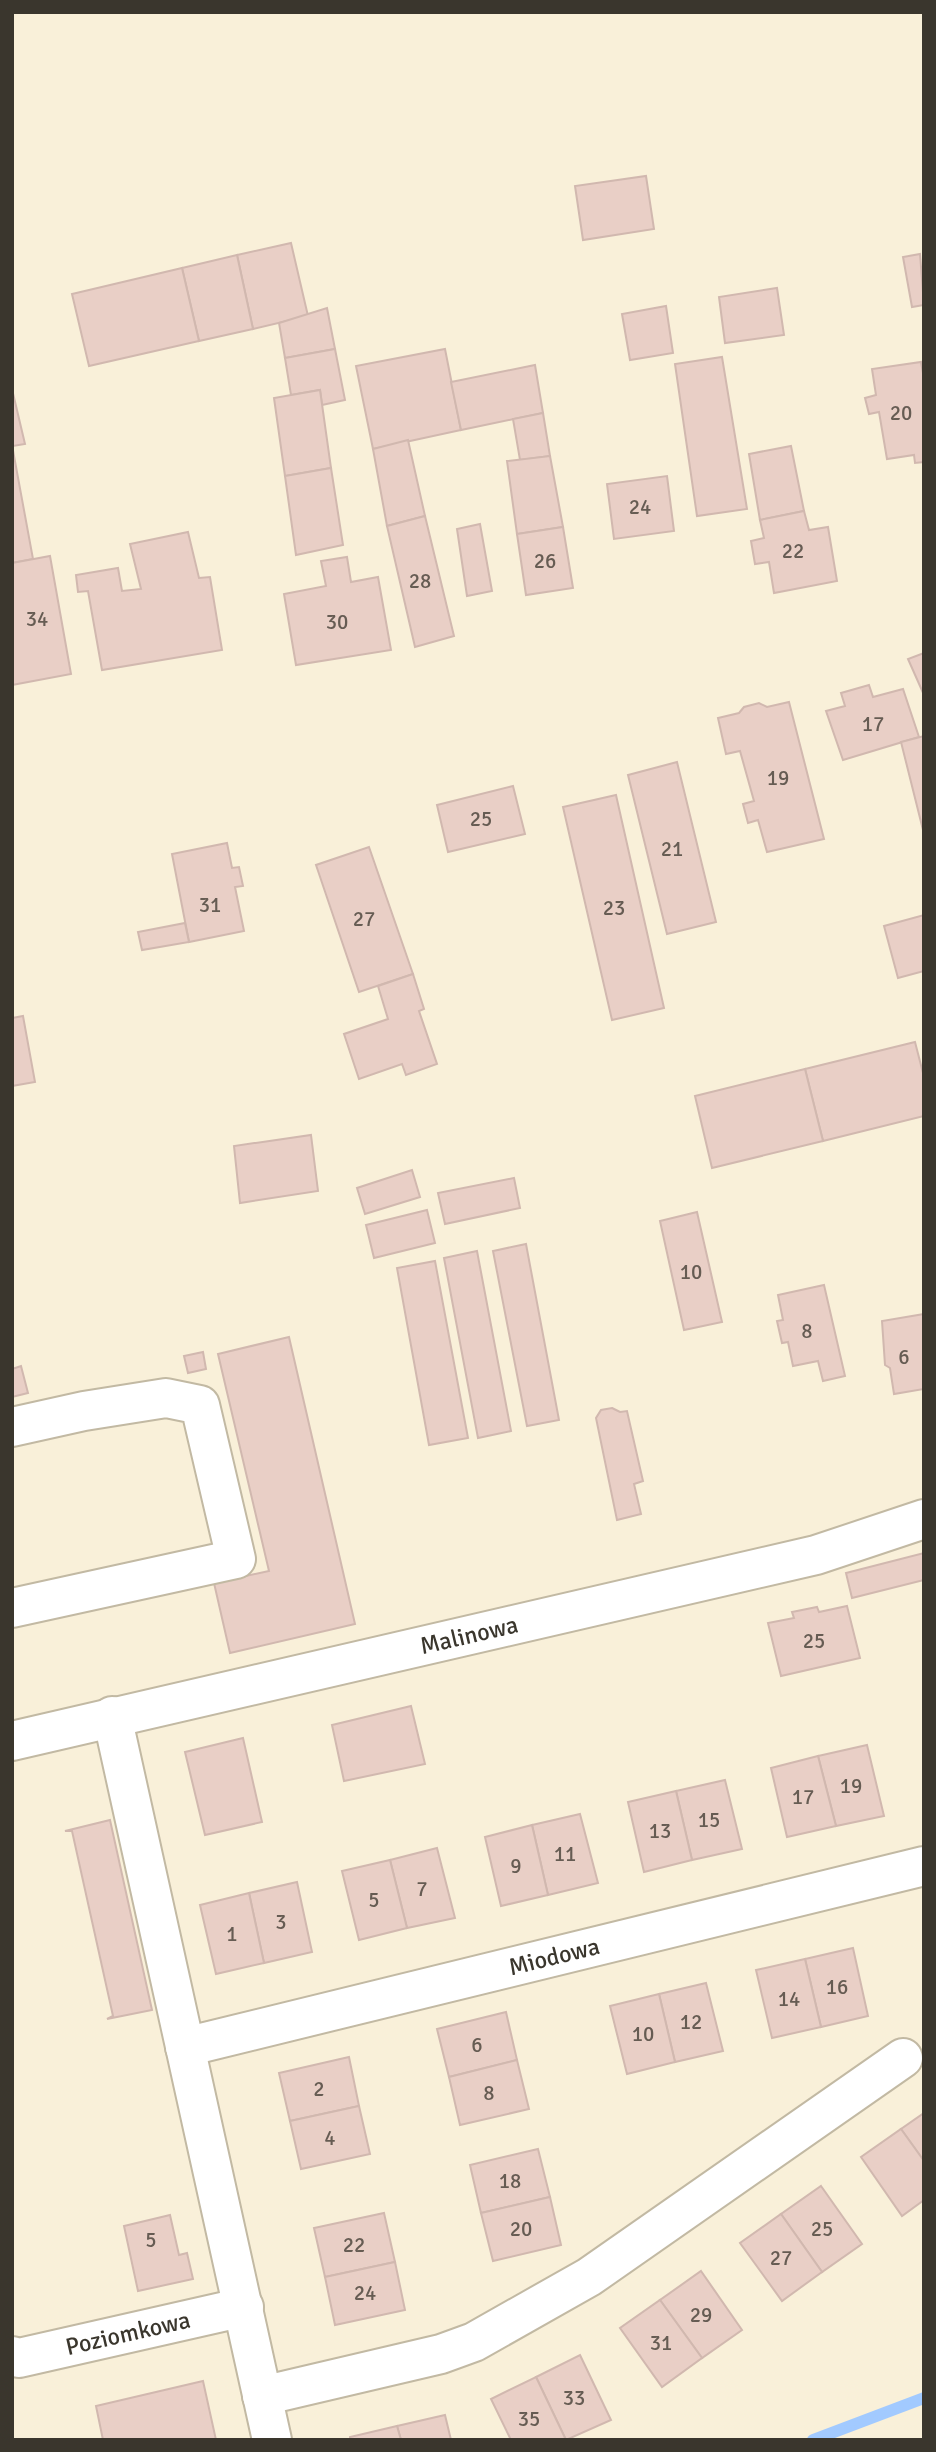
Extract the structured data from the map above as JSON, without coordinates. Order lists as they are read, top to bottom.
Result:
{
  "streets": {
    "street": ["Malinowa", "Miodowa", "Poziomkowa"]
  },
  "house_numbers": [
    "20",
    "24",
    "22",
    "26",
    "28",
    "34",
    "30",
    "17",
    "19",
    "25",
    "21",
    "31",
    "23",
    "27",
    "10",
    "8",
    "6",
    "25",
    "19",
    "17",
    "15",
    "13",
    "11",
    "9",
    "7",
    "5",
    "3",
    "1",
    "16",
    "14",
    "12",
    "10",
    "6",
    "2",
    "8",
    "4",
    "18",
    "20",
    "25",
    "5",
    "22",
    "27",
    "24",
    "29",
    "31",
    "33",
    "35"
  ]
}
